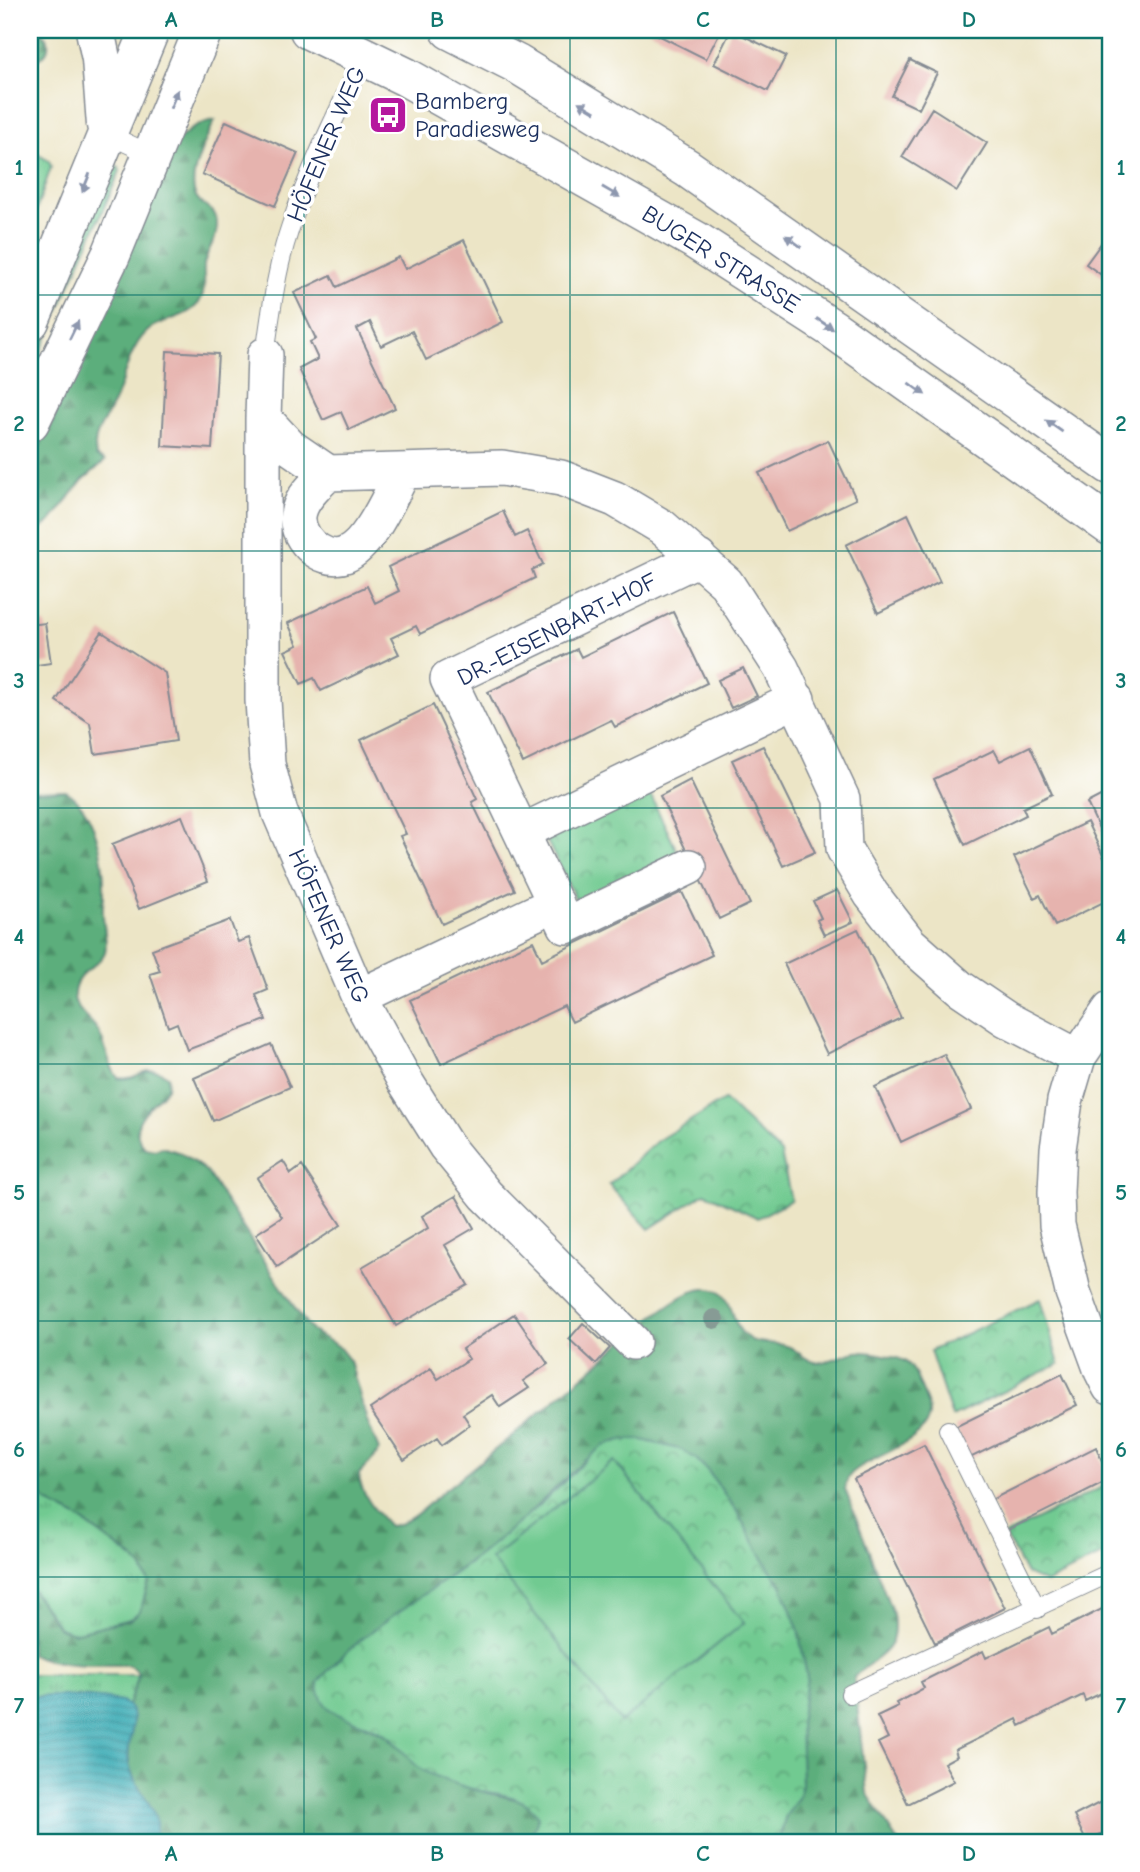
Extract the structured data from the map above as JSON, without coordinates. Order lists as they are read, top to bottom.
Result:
{
  "streets": {
    "street": ["HÖFENER WEG", "BUGER STRASSE", "DR.-EISENBART-HOF"]
  },
  "crossings": [
    ["HÖFENER WEG", "BUGER STRASSE"]
  ],
  "places": {
    "bus stop": ["Bamberg Paradiesweg"]
  },
  "grid": {
    "columns": [
      "A",
      "B",
      "C",
      "D"
    ],
    "rows": [
      "1",
      "2",
      "3",
      "4",
      "5",
      "6",
      "7"
    ]
  }
}
